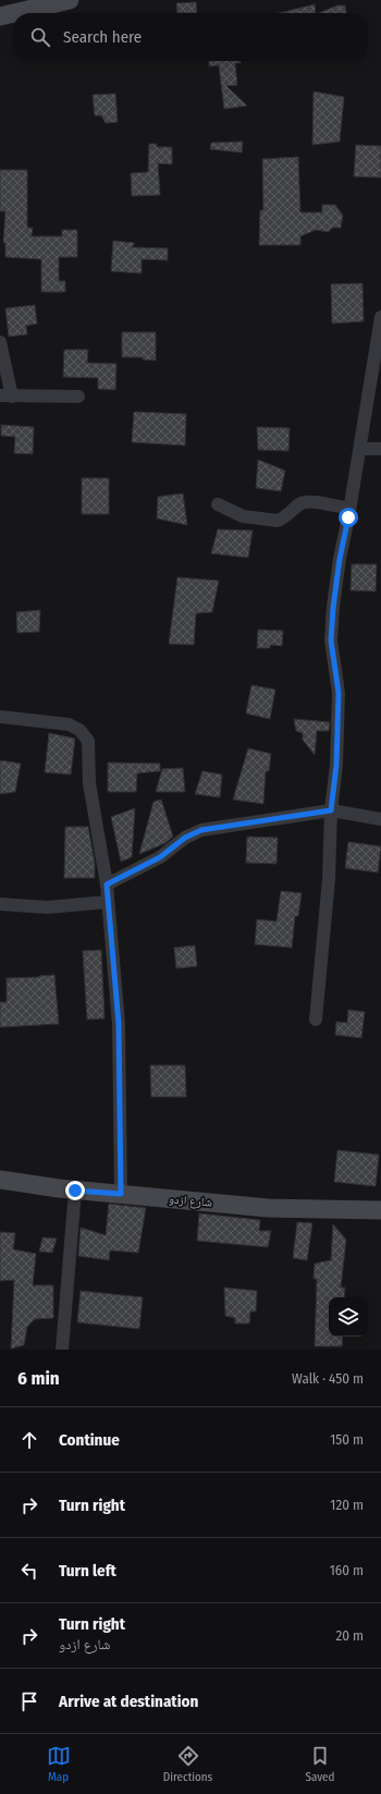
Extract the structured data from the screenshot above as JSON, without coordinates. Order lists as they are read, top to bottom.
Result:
{
  "streets": {
    "street": ["شارع ازدو"]
  },
  "page": {
    "search": "Search here",
    "heading": ["6 min", "Walk · 450 m"],
    "list": [
      ["Continue", "150 m"],
      ["Turn right", "120 m"],
      ["Turn left", "160 m"],
      ["Turn right", "شارع ازدو", "20 m"],
      "Arrive at destination"
    ],
    "nav": ["Map", "Directions", "Saved"]
  }
}
